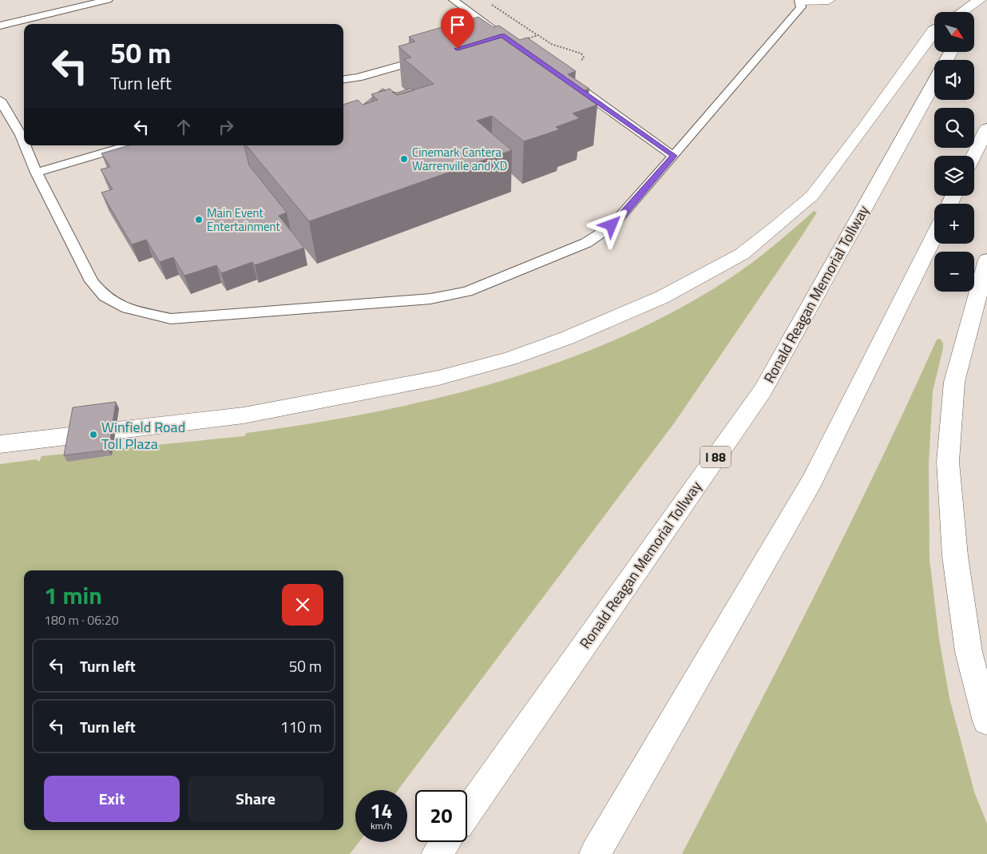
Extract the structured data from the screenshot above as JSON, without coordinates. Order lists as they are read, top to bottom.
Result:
{
  "streets": {
    "main road": ["Ronald Reagan Memorial Tollway", "I 88"]
  },
  "places": ["Cinemark Cantera Warrenville and XD", "Main Event Entertainment", "Winfield Road Toll Plaza"],
  "north": "bottom right",
  "page": {
    "map_buttons": ["+", "−"],
    "turn": ["50 m", "Turn left"],
    "heading": ["1 min", "180 m · 06:20"],
    "list": [
      {
        "name": "Turn left",
        "value": "50 m"
      },
      {
        "name": "Turn left",
        "value": "110 m"
      }
    ],
    "buttons": ["Exit", "Share"],
    "speed": "14 km/h",
    "limit": "20"
  }
}
